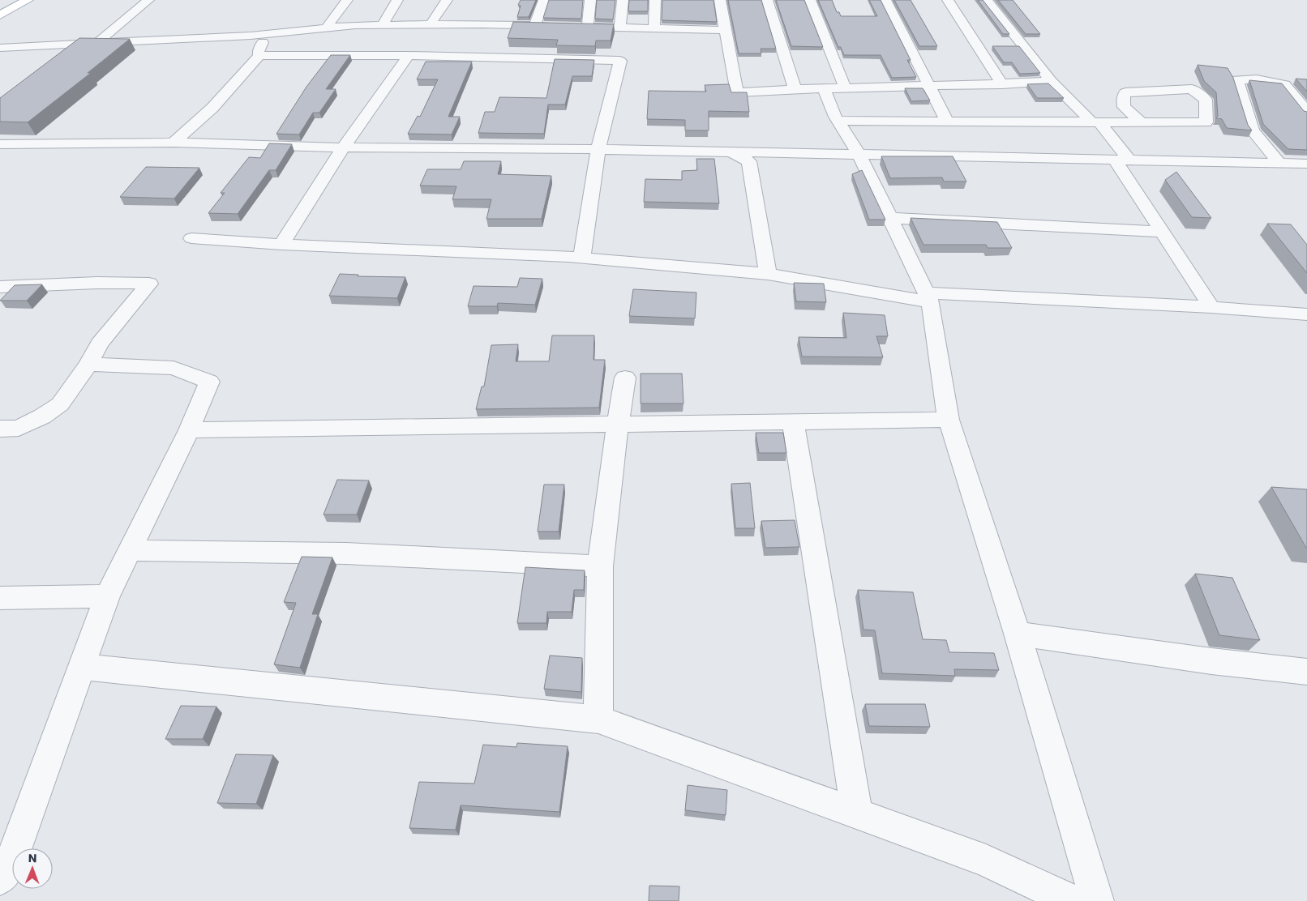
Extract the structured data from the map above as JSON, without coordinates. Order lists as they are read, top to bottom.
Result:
{
  "north": "top"
}
